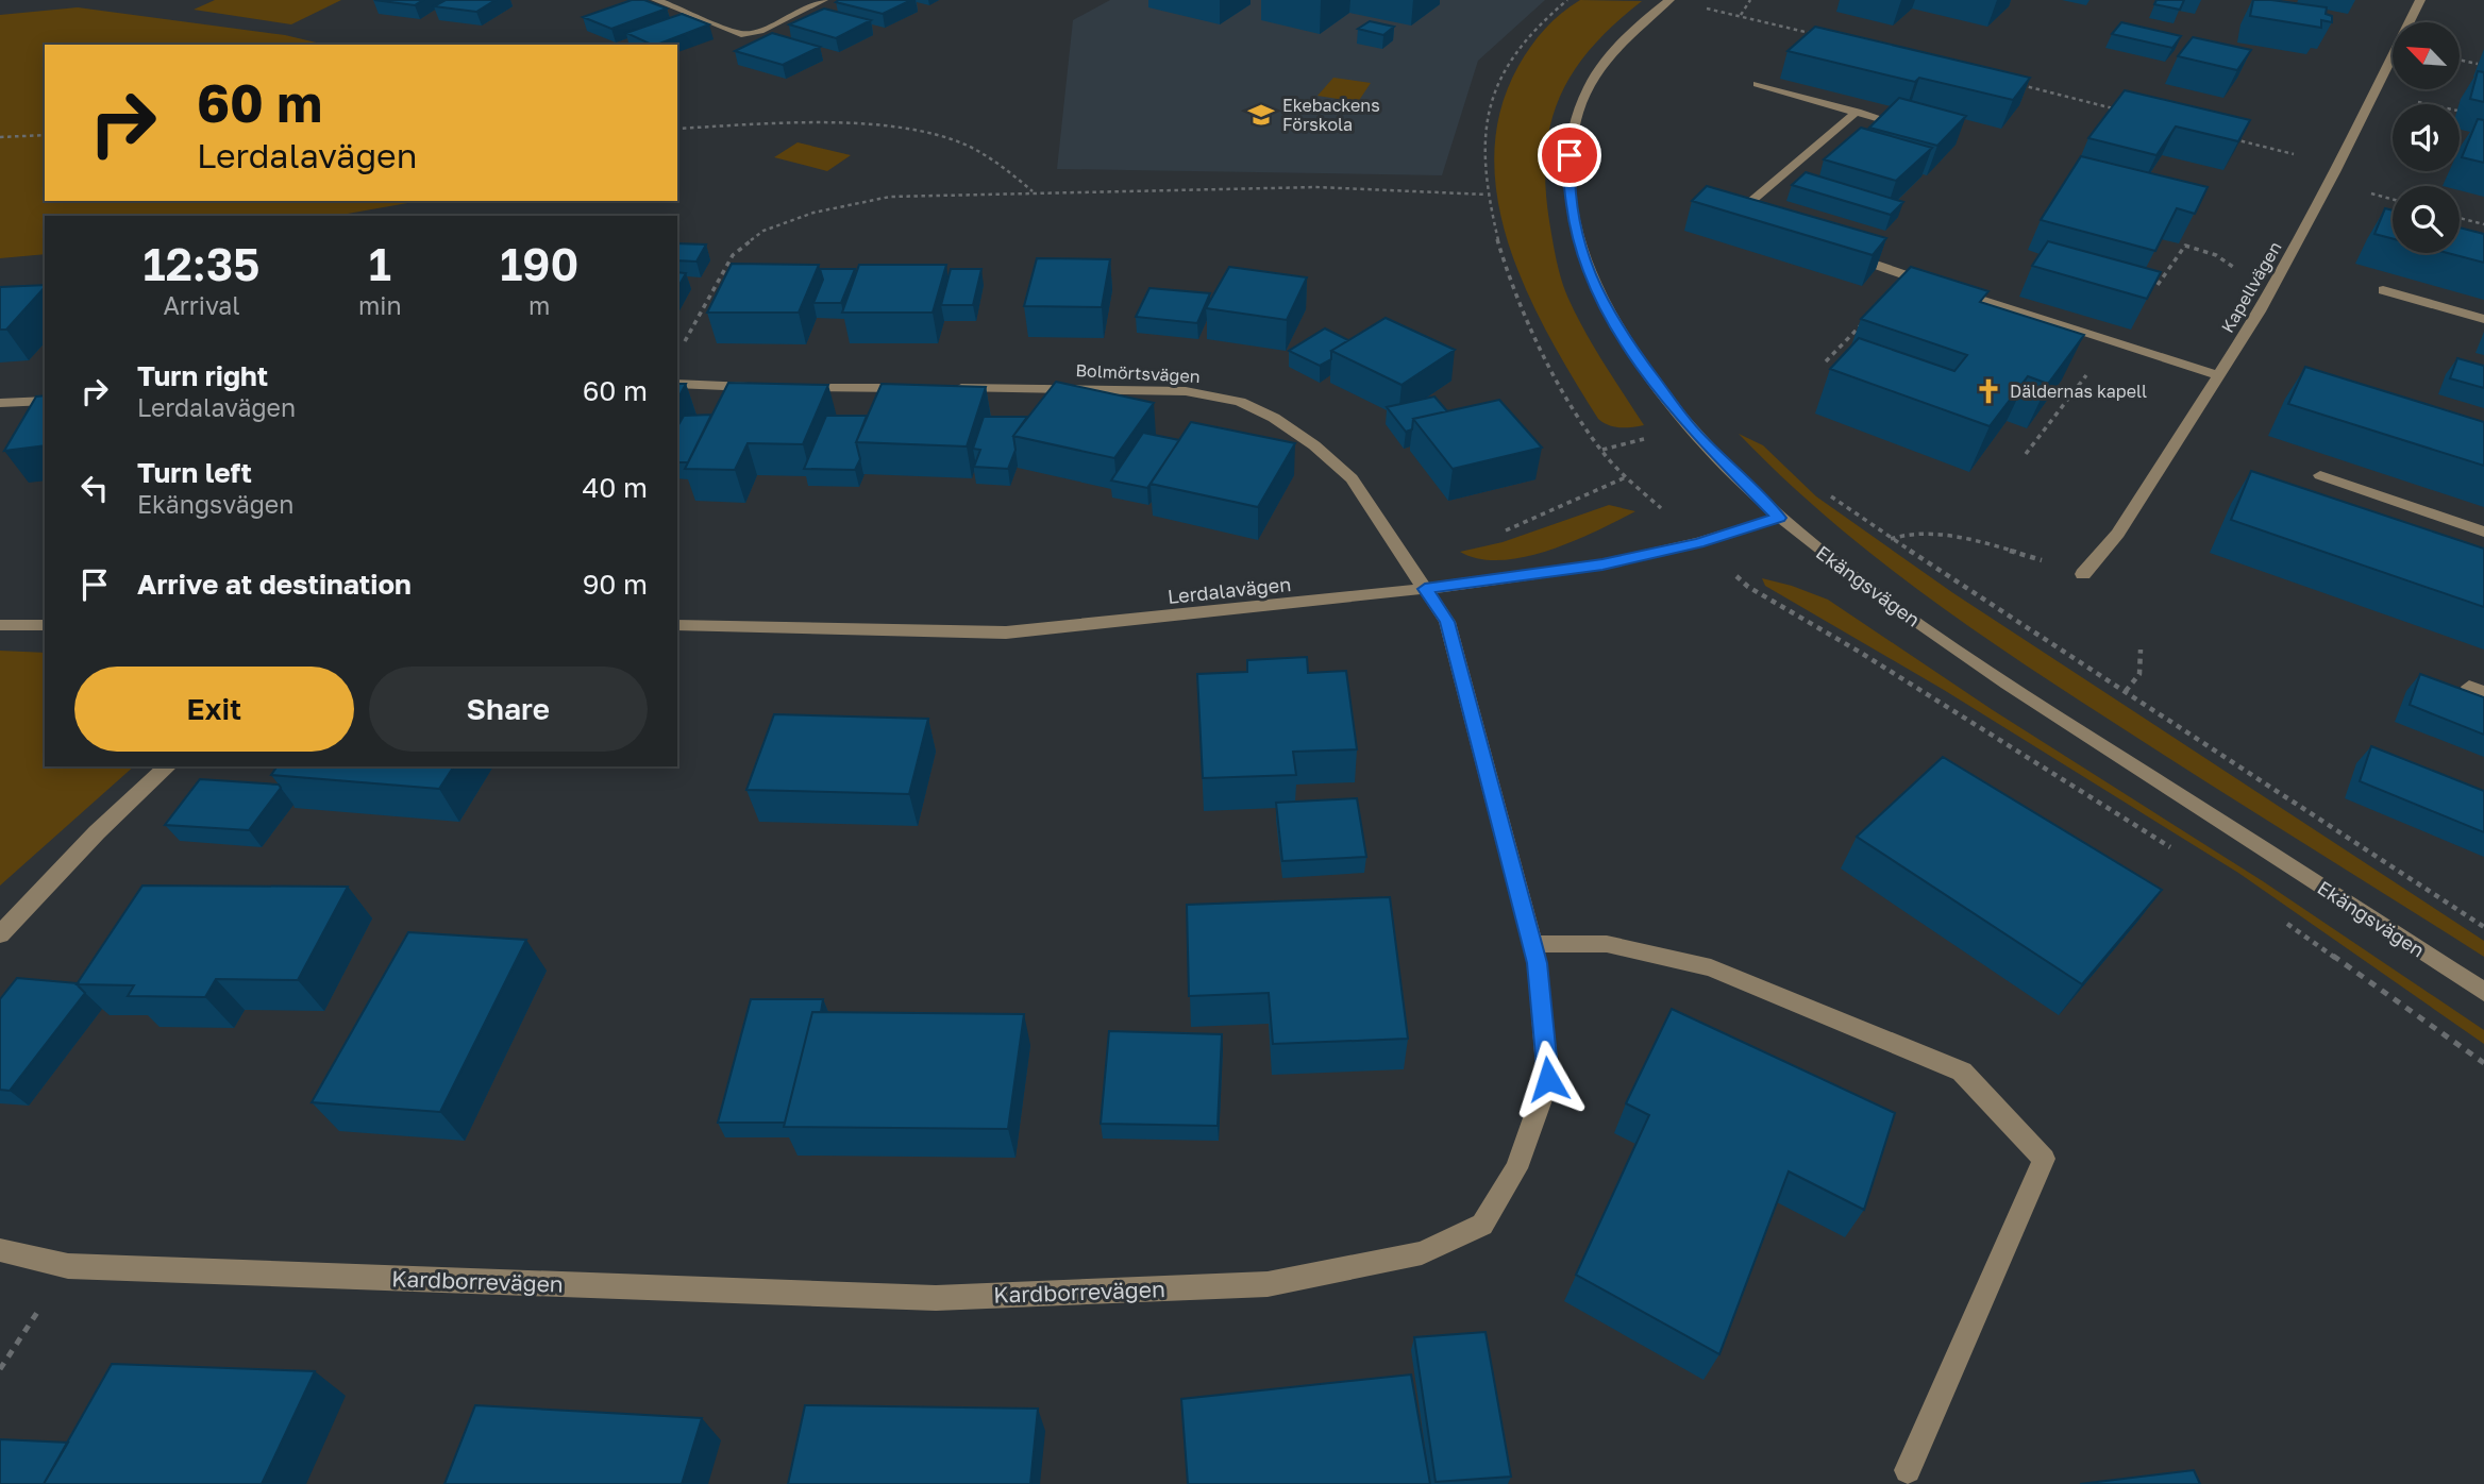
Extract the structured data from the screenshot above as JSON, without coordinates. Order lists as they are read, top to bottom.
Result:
{
  "streets": {
    "street": [
      "Kapellvägen",
      "Bolmörtsvägen",
      "Ekängsvägen",
      "Lerdalavägen",
      "Kardborrevägen"
    ]
  },
  "crossings": [
    ["Bolmörtsvägen", "Lerdalavägen"],
    ["Bolmörtsvägen", "Kardborrevägen"],
    ["Ekängsvägen", "Lerdalavägen"],
    ["Lerdalavägen", "Kardborrevägen"]
  ],
  "places": {
    "school or university": ["Ekebackens Förskola"],
    "church": ["Däldernas kapell"]
  },
  "north": "top left",
  "page": {
    "turn": ["60 m", "Lerdalavägen"],
    "eta": [
      "12:35",
      "Arrival",
      "1",
      "min",
      "190",
      "m"
    ],
    "list": [
      {
        "name": "Turn right",
        "note": "Lerdalavägen",
        "value": "60 m"
      },
      {
        "name": "Turn left",
        "note": "Ekängsvägen",
        "value": "40 m"
      },
      {
        "name": "Arrive at destination",
        "value": "90 m"
      }
    ],
    "buttons": ["Exit", "Share"]
  }
}
